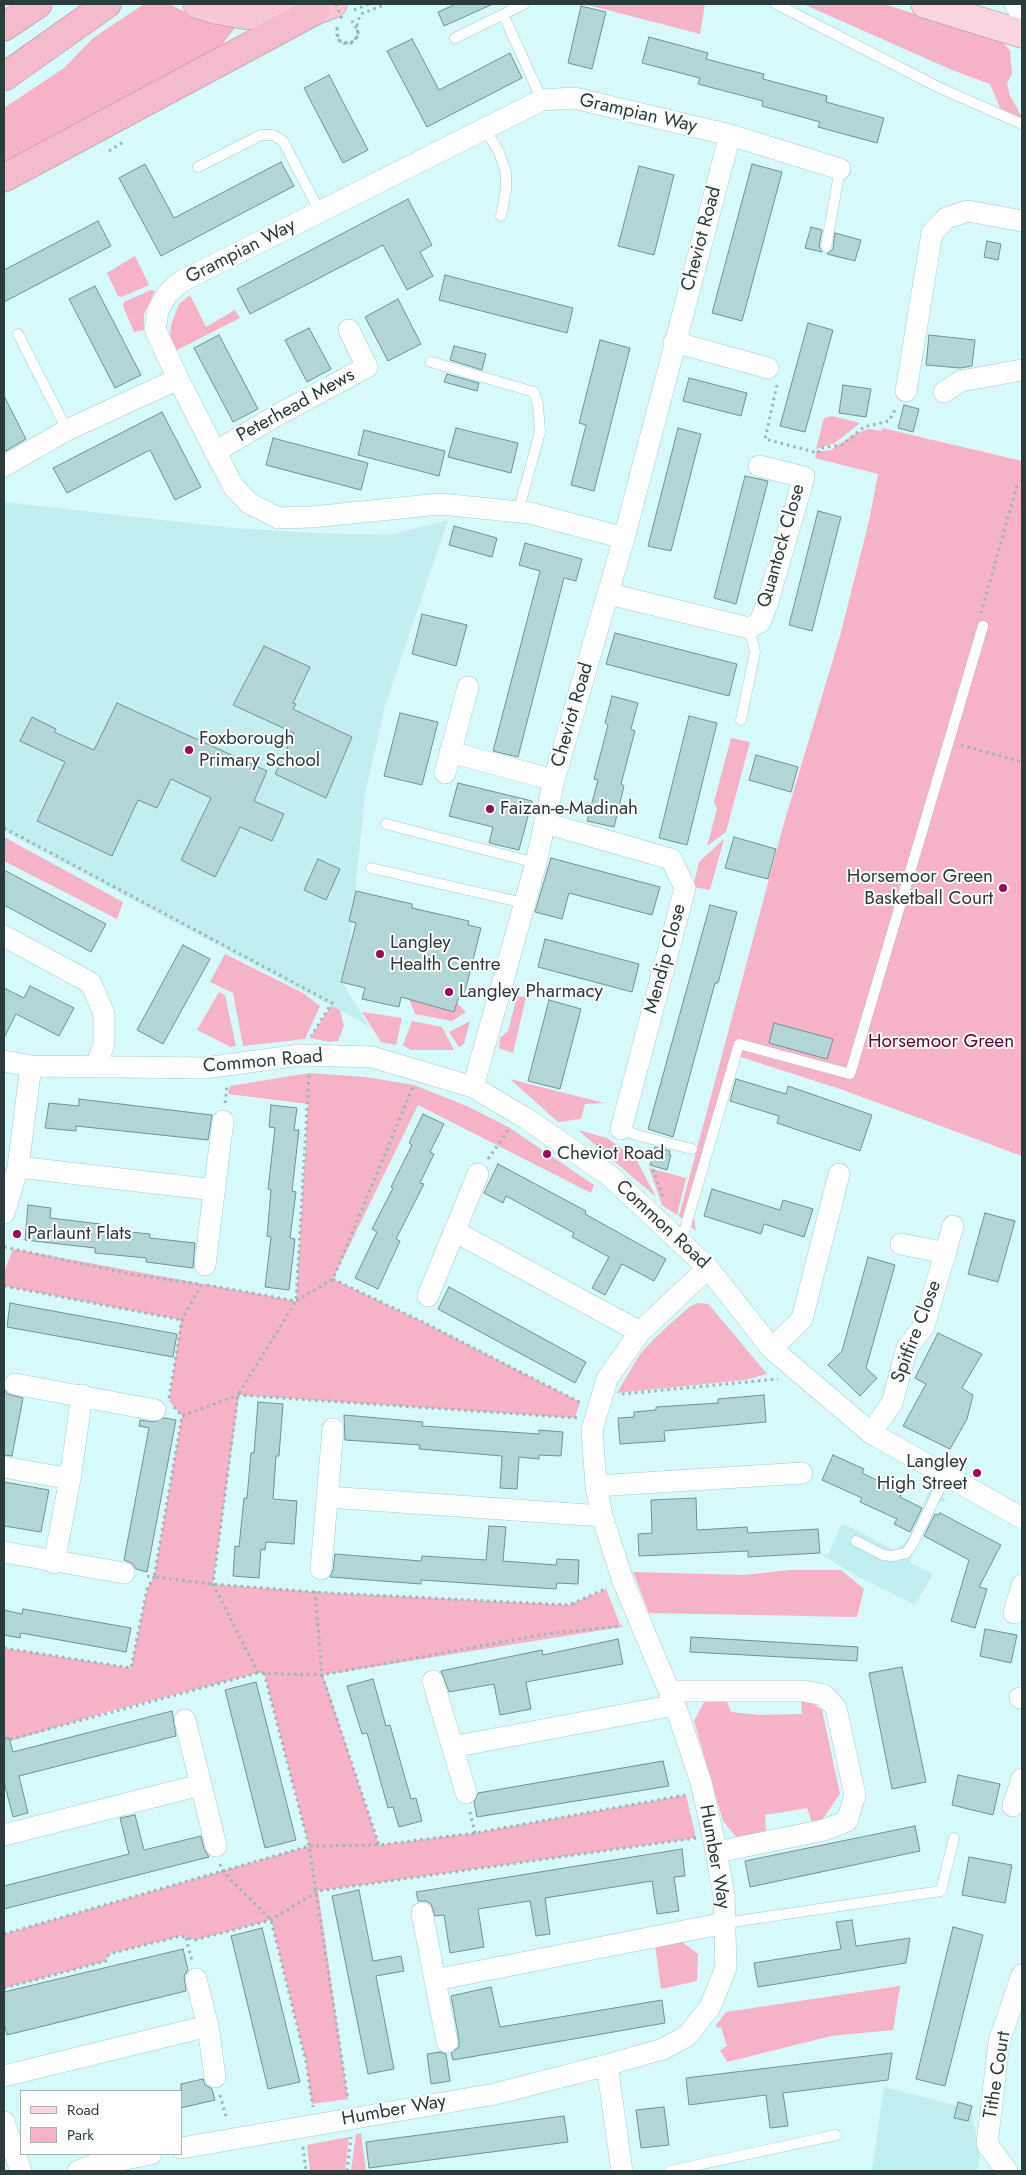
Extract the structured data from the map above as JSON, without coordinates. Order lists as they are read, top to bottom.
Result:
{
  "streets": {
    "street": [
      "Grampian Way",
      "Cheviot Road",
      "Peterhead Mews",
      "Quantock Close",
      "Mendip Close",
      "Common Road",
      "Spitfire Close",
      "Humber Way",
      "Tithe Court"
    ]
  },
  "crossings": [
    ["Grampian Way", "Cheviot Road"],
    ["Grampian Way", "Peterhead Mews"],
    ["Cheviot Road", "Quantock Close"],
    ["Cheviot Road", "Mendip Close"],
    ["Cheviot Road", "Common Road"],
    ["Common Road", "Spitfire Close"],
    ["Common Road", "Humber Way"]
  ],
  "parks": ["Horsemoor Green"],
  "places": [
    "Foxborough Primary School",
    "Faizan-e-Madinah",
    "Horsemoor Green Basketball Court",
    "Langley Health Centre",
    "Langley Pharmacy",
    "Cheviot Road",
    "Parlaunt Flats",
    "Langley High Street"
  ],
  "legend": ["Road", "Park"]
}
